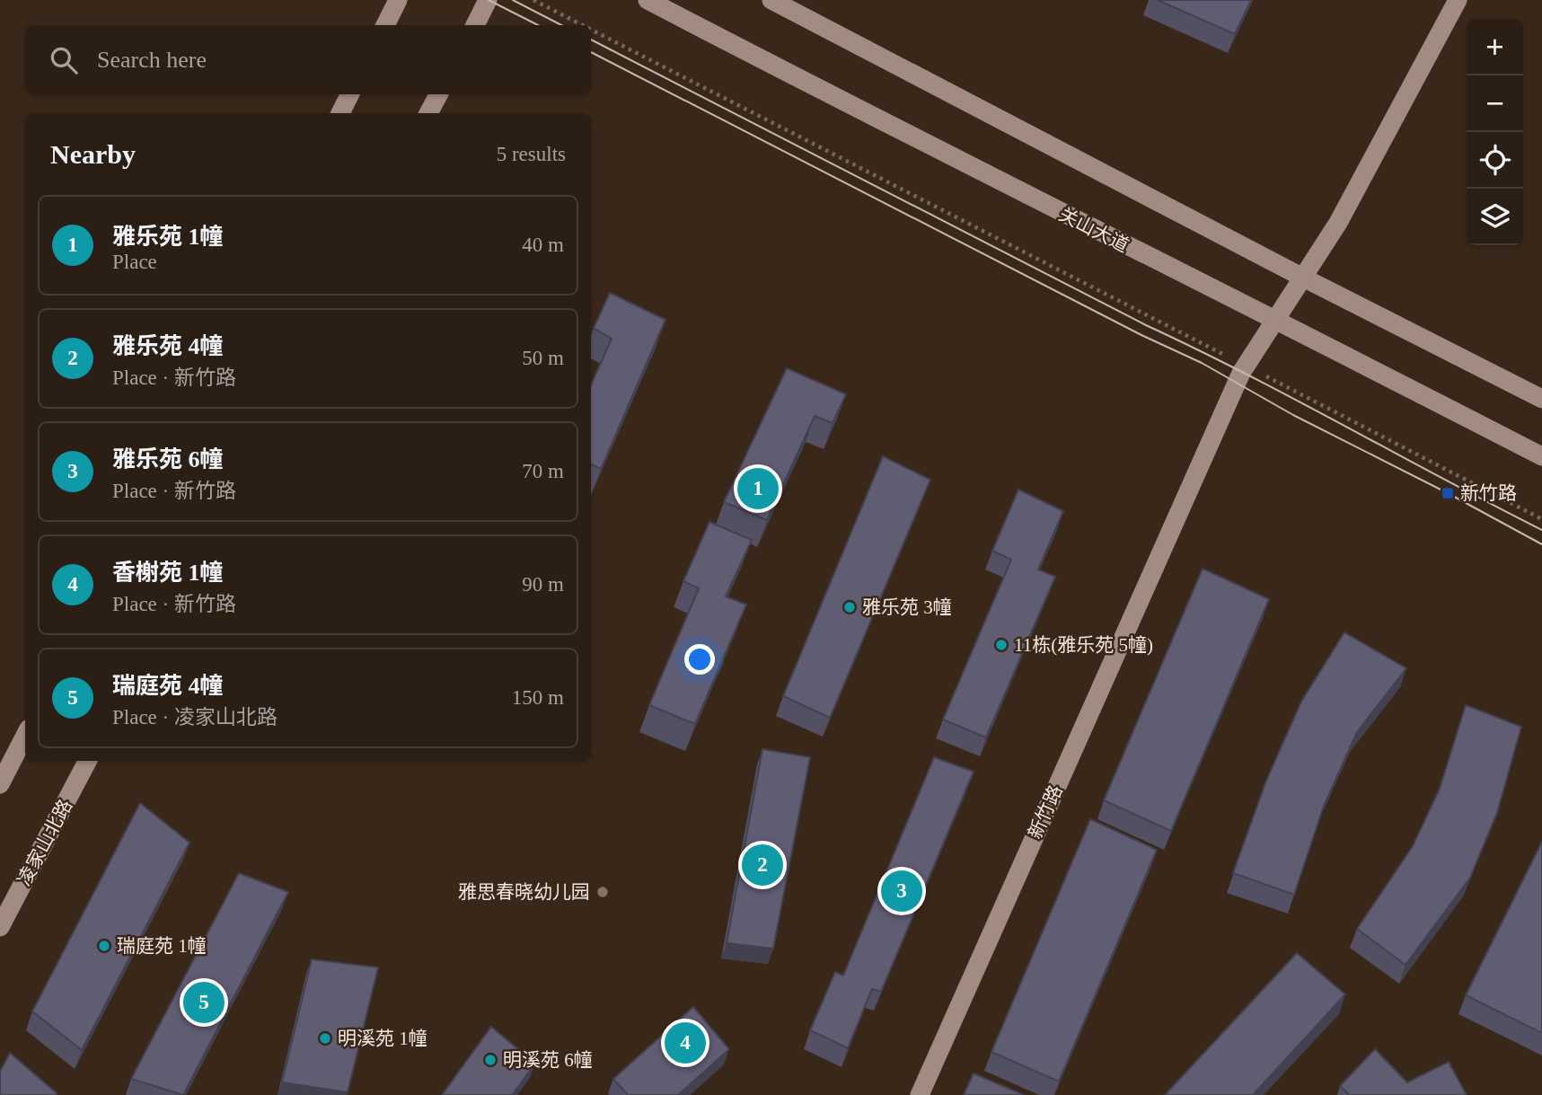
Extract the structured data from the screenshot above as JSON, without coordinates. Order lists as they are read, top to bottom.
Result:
{
  "streets": {
    "main road": ["关山大道", "新竹路", "凌家山北路"]
  },
  "crossings": [
    ["关山大道", "新竹路"]
  ],
  "places": {
    "transit": ["新竹路"],
    "other": [
      "雅乐苑 3幢",
      "11栋(雅乐苑 5幢)",
      "雅思春晓幼儿园",
      "瑞庭苑 1幢",
      "明溪苑 1幢",
      "明溪苑 6幢"
    ]
  },
  "page": {
    "map_buttons": ["+", "−"],
    "search": "Search here",
    "heading": ["Nearby", "5 results"],
    "list": [
      {
        "mark": "1",
        "name": "雅乐苑 1幢",
        "note": "Place",
        "value": "40 m"
      },
      {
        "mark": "2",
        "name": "雅乐苑 4幢",
        "note": "Place · 新竹路",
        "value": "50 m"
      },
      {
        "mark": "3",
        "name": "雅乐苑 6幢",
        "note": "Place · 新竹路",
        "value": "70 m"
      },
      {
        "mark": "4",
        "name": "香榭苑 1幢",
        "note": "Place · 新竹路",
        "value": "90 m"
      },
      {
        "mark": "5",
        "name": "瑞庭苑 4幢",
        "note": "Place · 凌家山北路",
        "value": "150 m"
      }
    ],
    "pins": [
      "1",
      "2",
      "3",
      "5",
      "4"
    ]
  }
}
